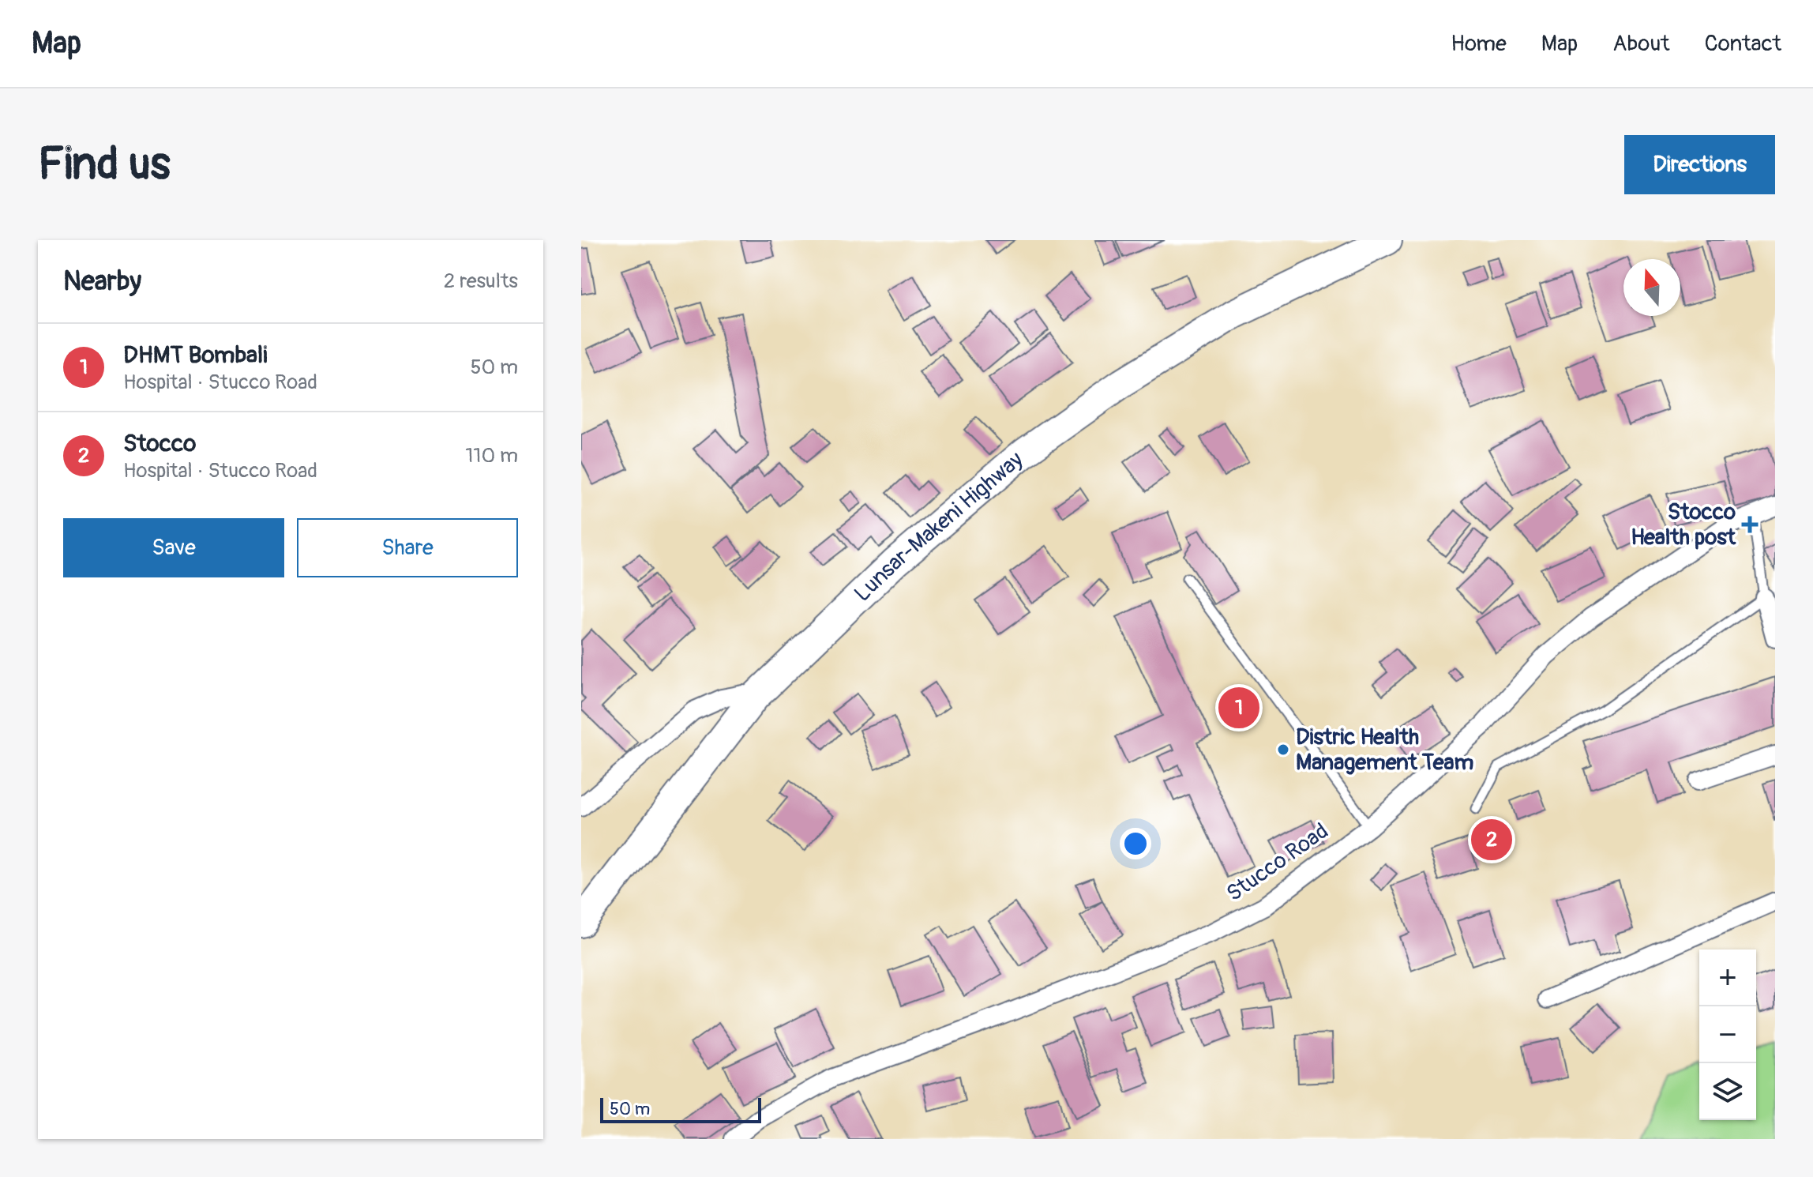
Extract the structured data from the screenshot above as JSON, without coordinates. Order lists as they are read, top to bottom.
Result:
{
  "streets": {
    "main road": ["Lunsar-Makeni Highway"],
    "street": ["Stucco Road"]
  },
  "places": {
    "health": ["Stocco Health post"],
    "other": ["Distric Health Management Team"]
  },
  "scale_bar": "50 m",
  "north": "top",
  "page": {
    "header": "Map",
    "nav": [
      "Home",
      "Map",
      "About",
      "Contact"
    ],
    "buttons": [
      "Directions",
      ["Save", "Share"]
    ],
    "title": "Find us",
    "heading": ["Nearby", "2 results"],
    "list": [
      {
        "mark": "1",
        "name": "DHMT Bombali",
        "note": "Hospital · Stucco Road",
        "value": "50 m"
      },
      {
        "mark": "2",
        "name": "Stocco",
        "note": "Hospital · Stucco Road",
        "value": "110 m"
      }
    ],
    "pins": ["1", "2"],
    "map_buttons": ["+", "−"],
    "scale": "50 m"
  }
}
